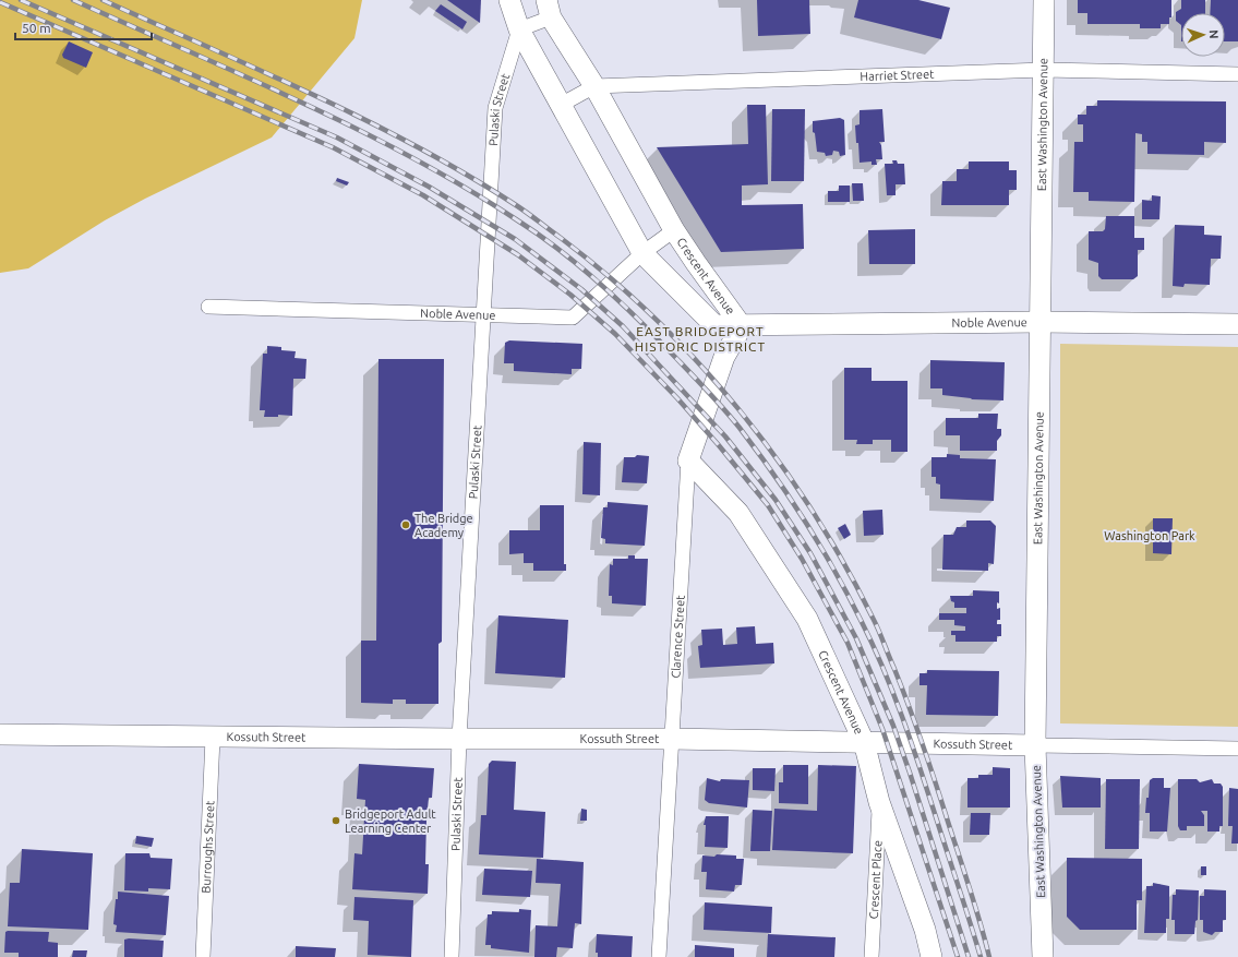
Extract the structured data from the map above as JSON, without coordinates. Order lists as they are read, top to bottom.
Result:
{
  "streets": {
    "main road": [
      "East Washington Avenue",
      "Crescent Avenue",
      "Noble Avenue",
      "Clarence Street",
      "Kossuth Street"
    ],
    "street": [
      "Harriet Street",
      "Pulaski Street",
      "Burroughs Street",
      "Crescent Place"
    ]
  },
  "crossings": [
    ["Harriet Street", "East Washington Avenue"],
    ["Harriet Street", "Crescent Avenue"],
    ["Pulaski Street", "Crescent Avenue"],
    ["Pulaski Street", "Noble Avenue"],
    ["Pulaski Street", "Kossuth Street"],
    ["East Washington Avenue", "Noble Avenue"],
    ["East Washington Avenue", "Kossuth Street"],
    ["Crescent Avenue", "Noble Avenue"],
    ["Crescent Avenue", "Clarence Street"],
    ["Crescent Avenue", "Kossuth Street"],
    ["Crescent Avenue", "Crescent Place"],
    ["Noble Avenue", "Clarence Street"],
    ["Clarence Street", "Kossuth Street"],
    ["Kossuth Street", "Burroughs Street"]
  ],
  "districts": ["EAST BRIDGEPORT HISTORIC DISTRICT"],
  "parks": ["Washington Park"],
  "places": ["The Bridge Academy", "Bridgeport Adult Learning Center"],
  "scale_bar": "50 m",
  "north": "right"
}
